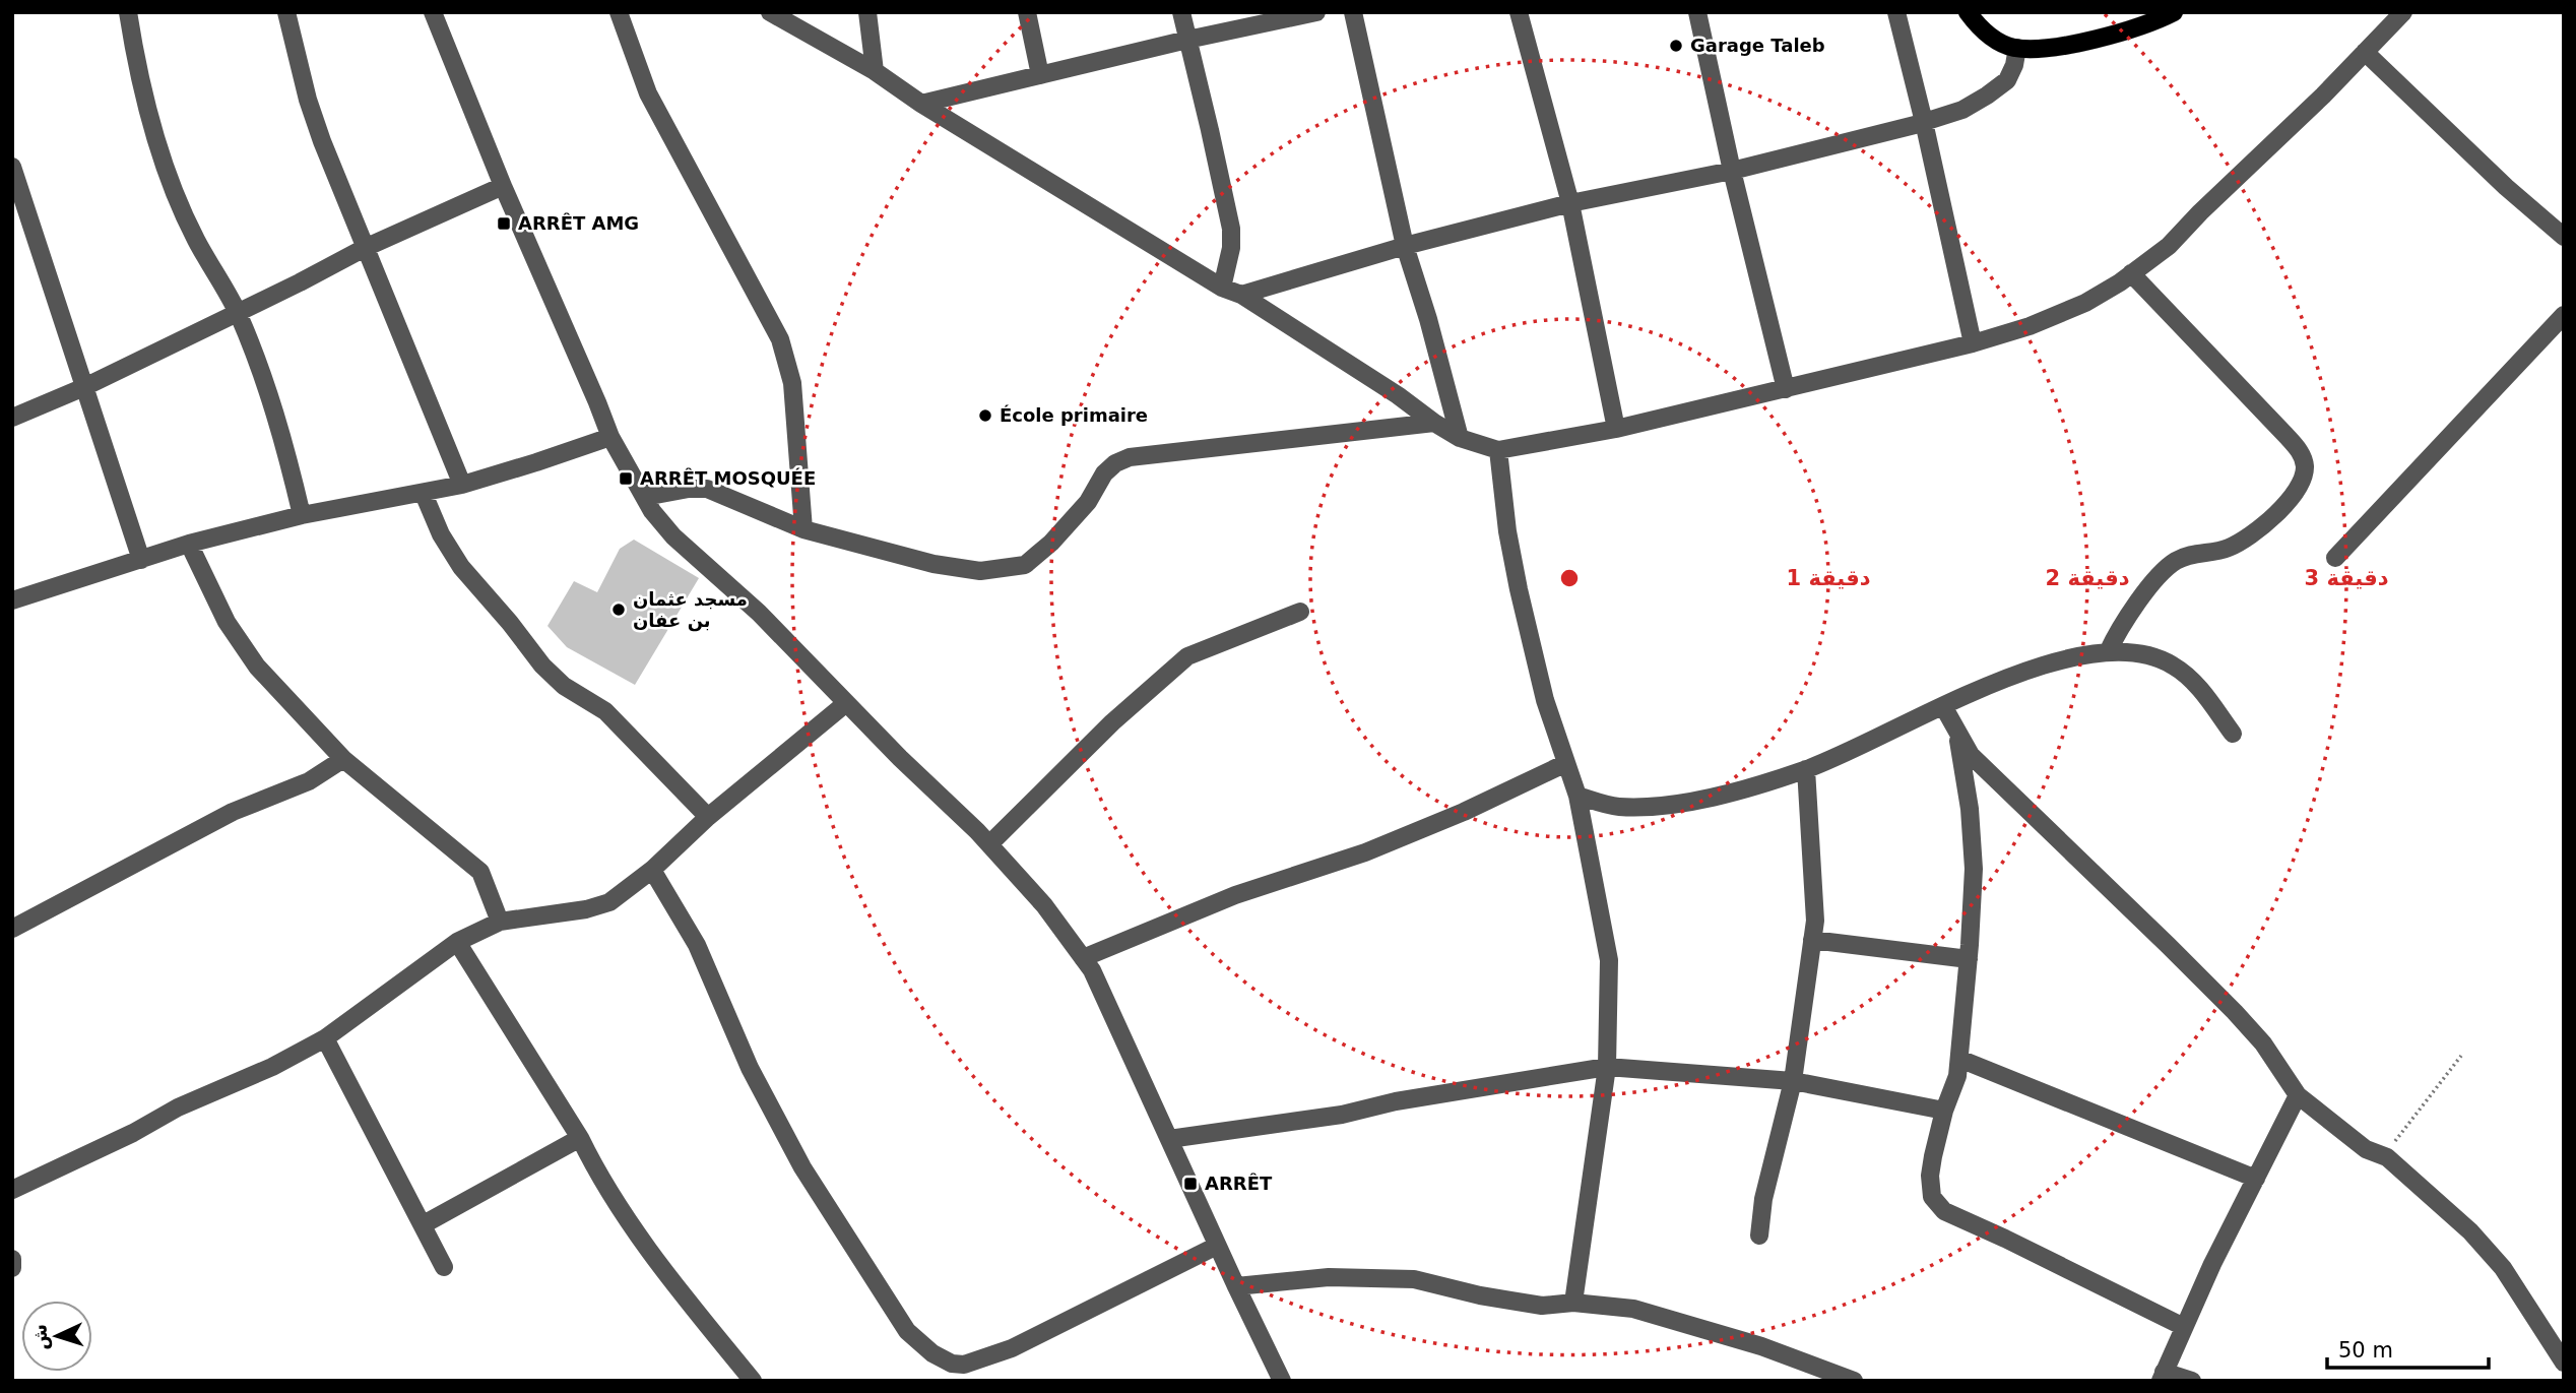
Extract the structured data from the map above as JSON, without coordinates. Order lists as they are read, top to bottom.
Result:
{
  "places": {
    "other": ["Garage Taleb", "École primaire", "مسجد عثمان بن عفان"],
    "transit": ["ARRÊT AMG", "ARRÊT MOSQUÉE", "ARRÊT"]
  },
  "scale_bar": "50 m",
  "north": "left",
  "rings": ["1 دقيقة", "2 دقيقة", "3 دقيقة"]
}
